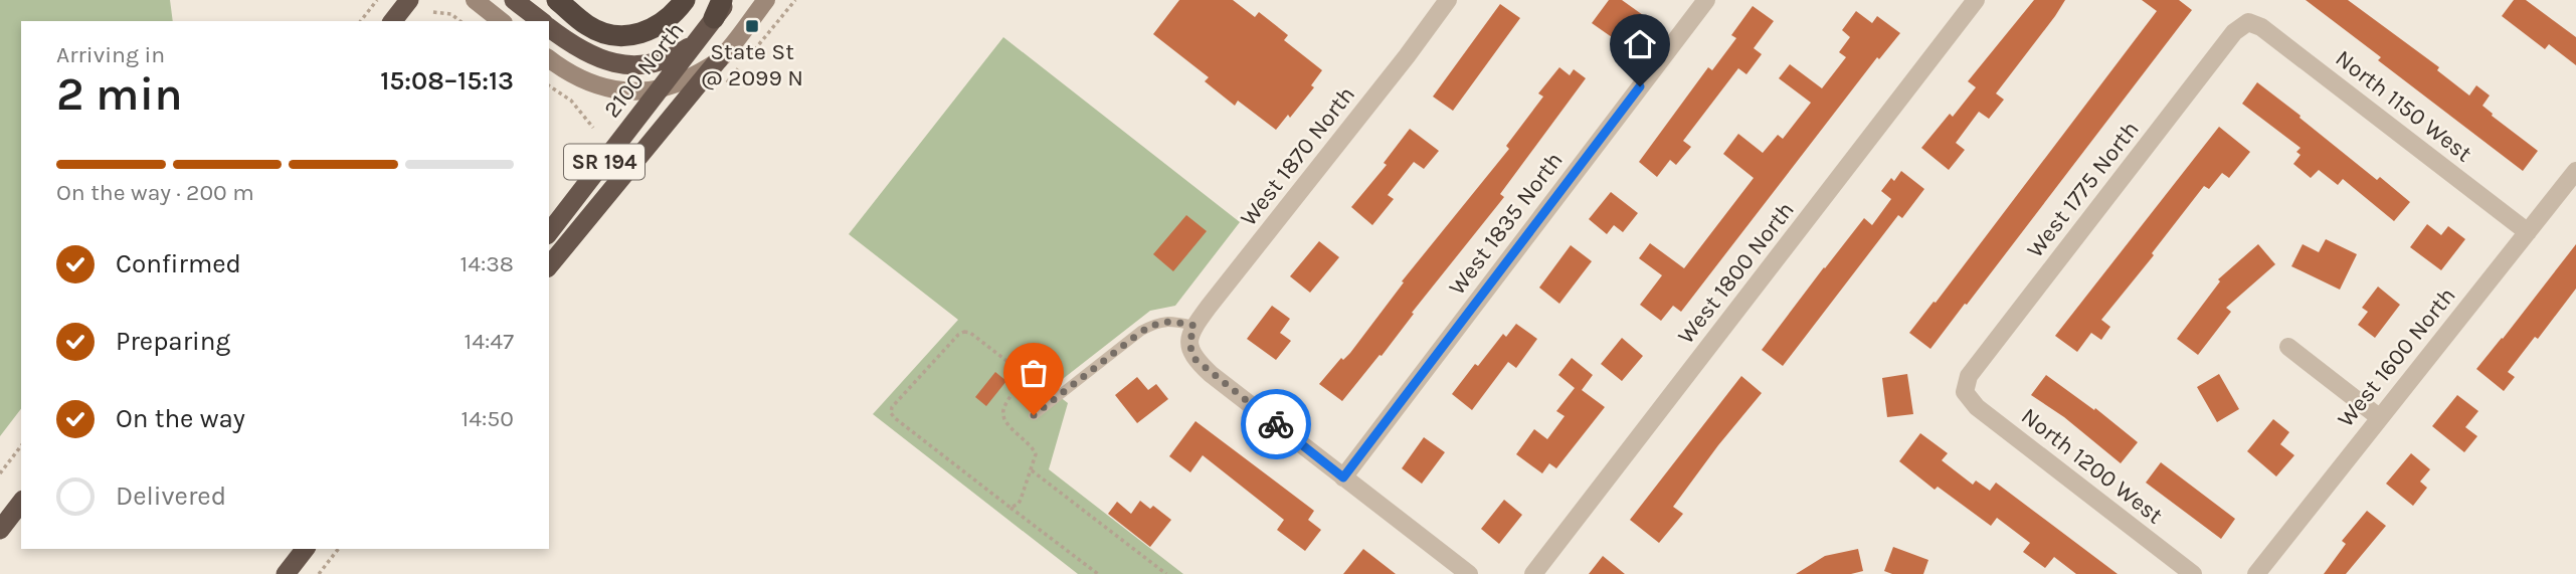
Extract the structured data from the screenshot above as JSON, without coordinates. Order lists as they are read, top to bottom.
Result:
{
  "streets": {
    "highway": ["2100 North", "SR 194"],
    "street": [
      "North 1150 West",
      "West 1870 North",
      "West 1775 North",
      "West 1835 North",
      "West 1800 North",
      "West 1600 North",
      "North 1200 West"
    ]
  },
  "crossings": [
    ["North 1150 West", "West 1775 North"],
    ["North 1150 West", "West 1600 North"],
    ["West 1775 North", "North 1200 West"]
  ],
  "places": {
    "transit": ["State St @ 2099 N"]
  },
  "page": {
    "heading": ["2 min", "Arriving in", "15:08–15:13"],
    "bar": "On the way · 200 m",
    "list": [
      ["Confirmed", "14:38"],
      ["Preparing", "14:47"],
      ["On the way", "14:50"],
      "Delivered"
    ]
  }
}
